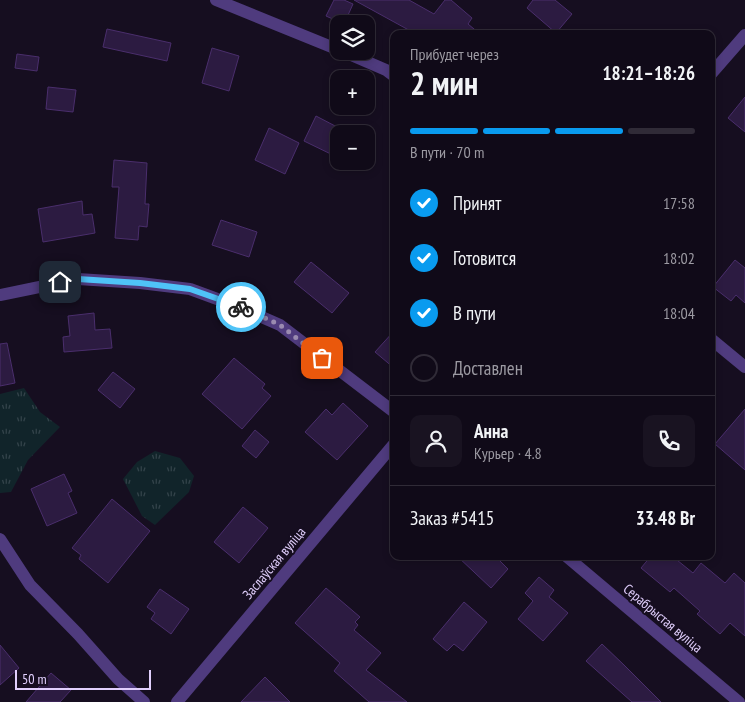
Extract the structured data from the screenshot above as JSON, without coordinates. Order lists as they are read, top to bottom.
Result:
{
  "streets": {
    "street": ["Заслаўская вуліца", "Серабрыстая вуліца"]
  },
  "scale_bar": "50 m",
  "page": {
    "map_buttons": ["+", "−"],
    "heading": ["2 мин", "Прибудет через", "18:21–18:26"],
    "panel": [
      "Анна",
      "Курьер · 4.8",
      "Заказ #5415",
      "33.48 Br"
    ],
    "bar": "В пути · 70 m",
    "list": [
      ["Принят", "17:58"],
      ["Готовится", "18:02"],
      ["В пути", "18:04"],
      "Доставлен"
    ],
    "scale": "50 m"
  }
}
